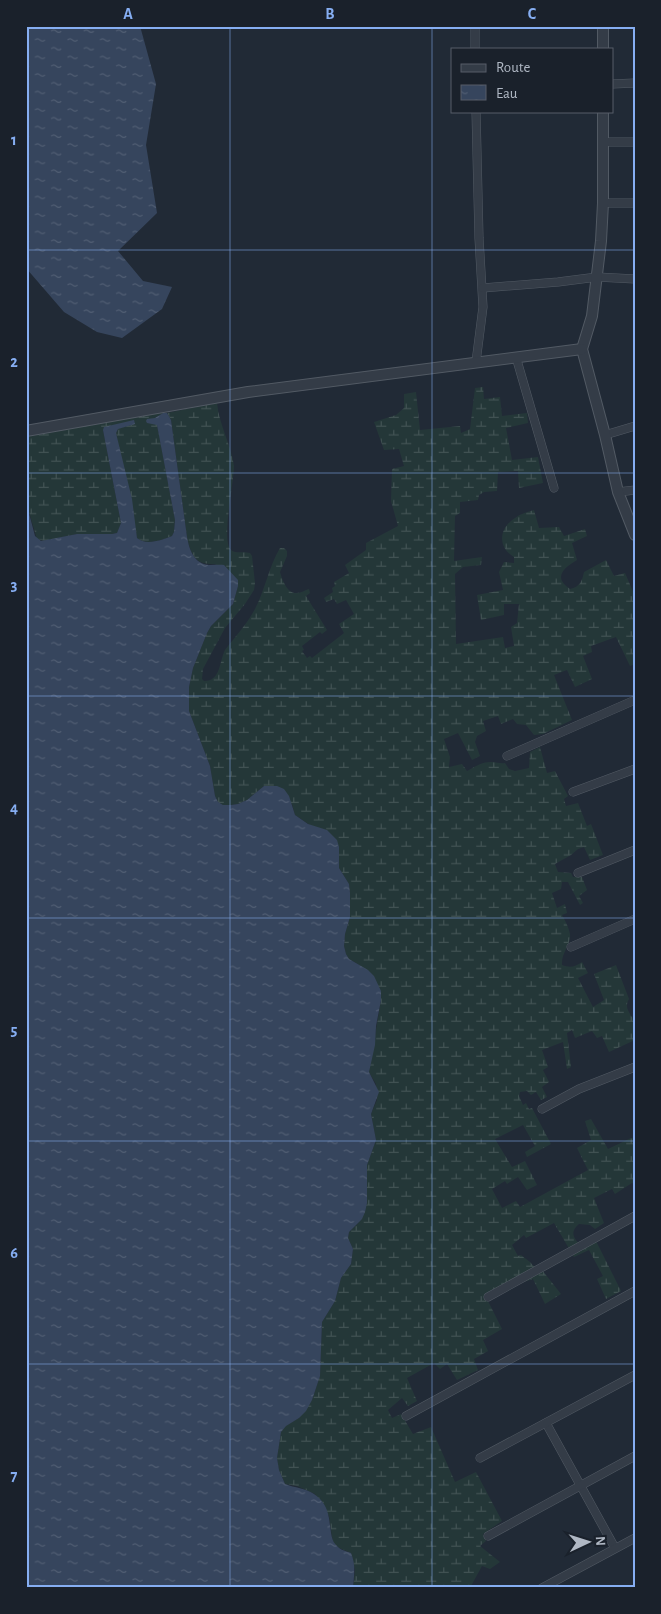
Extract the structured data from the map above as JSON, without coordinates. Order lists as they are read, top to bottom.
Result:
{
  "legend": ["Route", "Eau"],
  "north": "right",
  "grid": {
    "columns": ["A", "B", "C"],
    "rows": [
      "1",
      "2",
      "3",
      "4",
      "5",
      "6",
      "7"
    ]
  }
}
